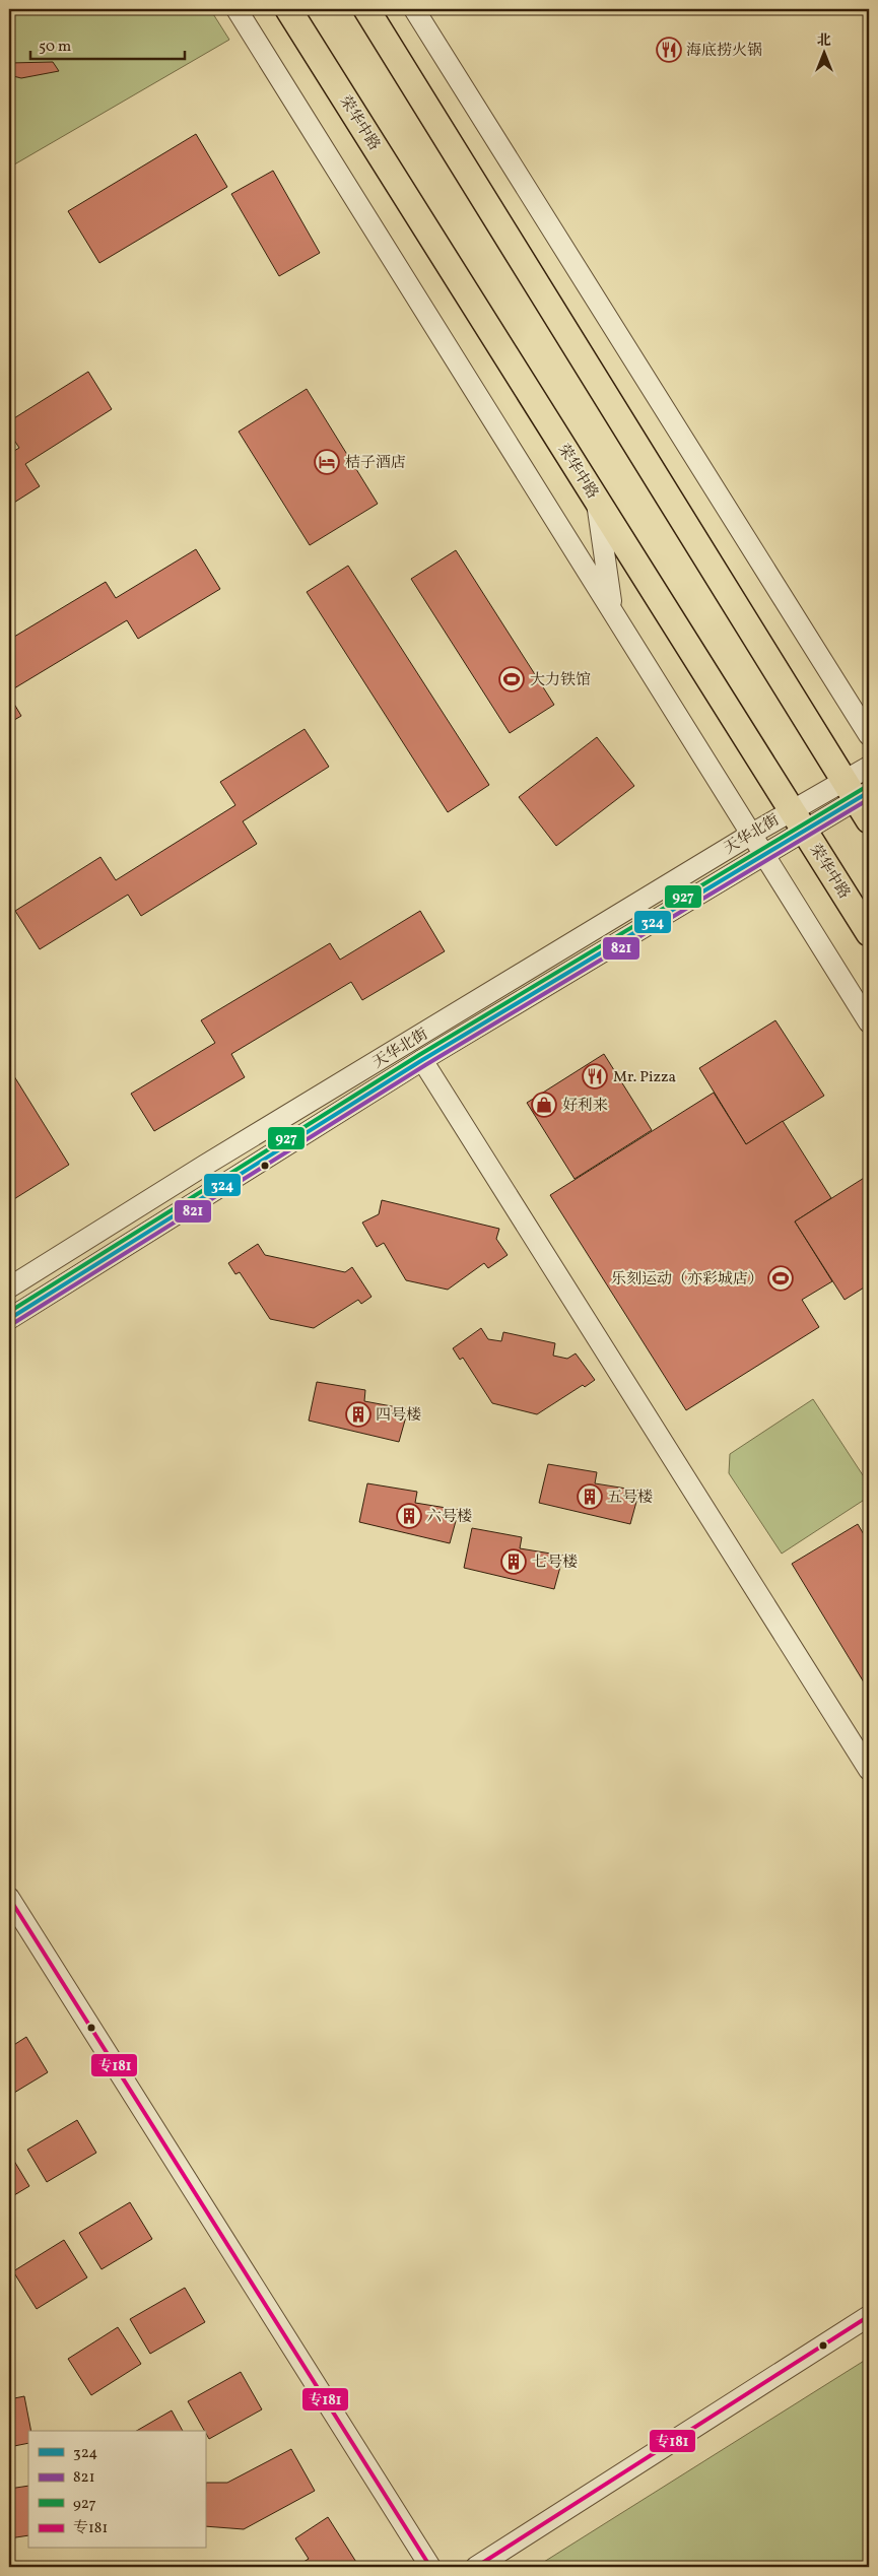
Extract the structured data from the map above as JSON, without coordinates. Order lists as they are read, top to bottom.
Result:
{
  "streets": {
    "main road": ["荣华中路"],
    "street": ["天华北街"]
  },
  "crossings": [
    ["荣华中路", "天华北街"]
  ],
  "places": {
    "restaurant": ["海底捞火锅", "Mr. Pizza"],
    "hotel": ["桔子酒店"],
    "sports": ["大力铁馆", "乐刻运动（亦彩城店）"],
    "shop": ["好利来"],
    "building": [
      "四号楼",
      "五号楼",
      "六号楼",
      "七号楼"
    ]
  },
  "lines": [
    "transit line 927",
    "transit line 324",
    "transit line 821",
    "transit line 专181"
  ],
  "legend": [
    "324",
    "821",
    "927",
    "专181"
  ],
  "scale_bar": "50 m",
  "north": "top"
}
